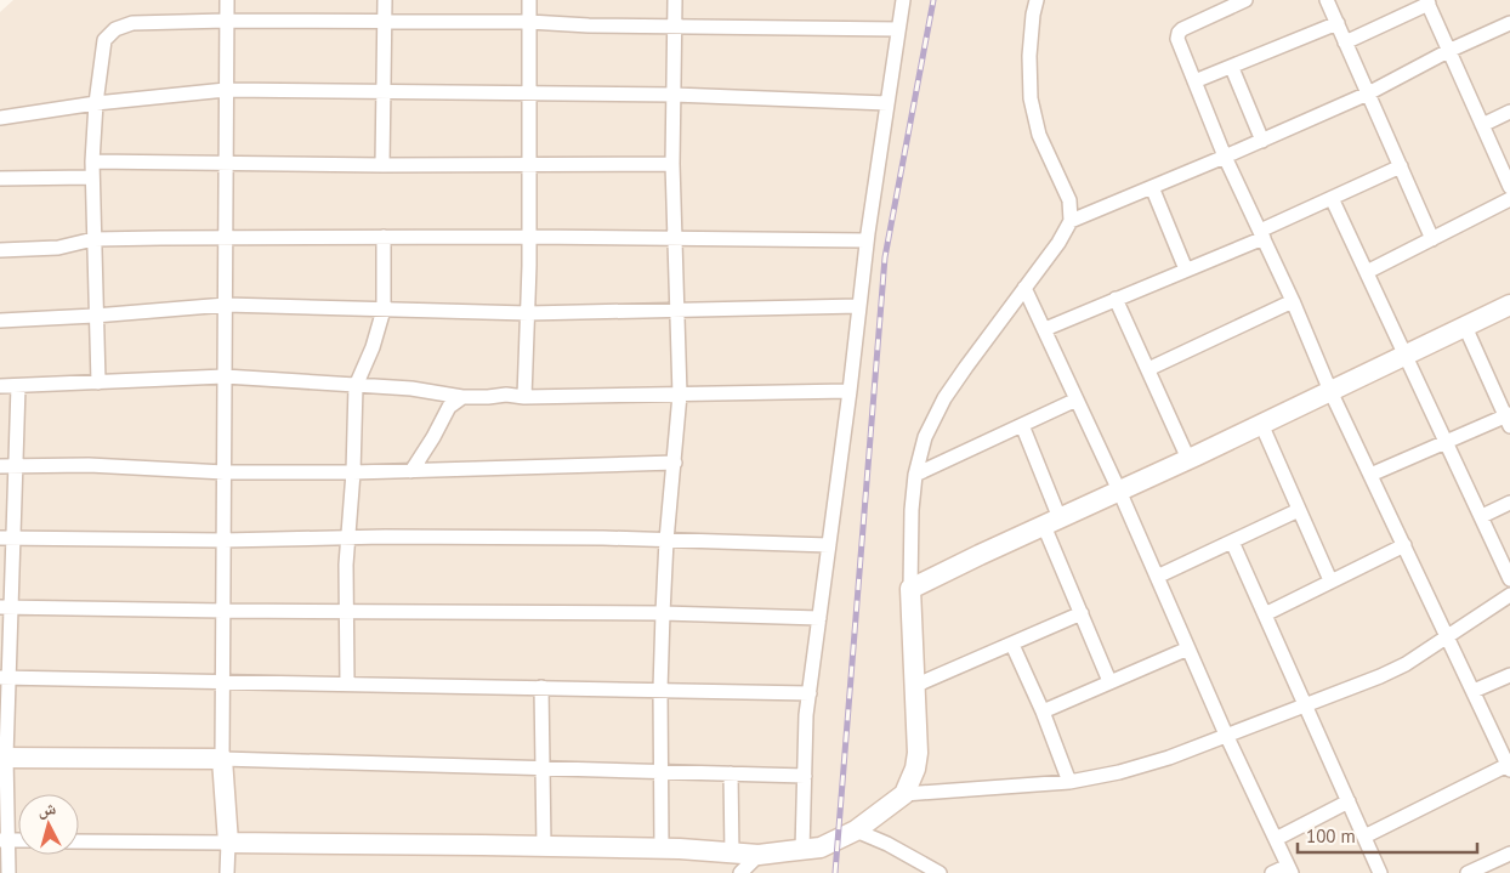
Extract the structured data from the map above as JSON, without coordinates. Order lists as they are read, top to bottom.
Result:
{
  "scale_bar": "100 m",
  "north": "top"
}
